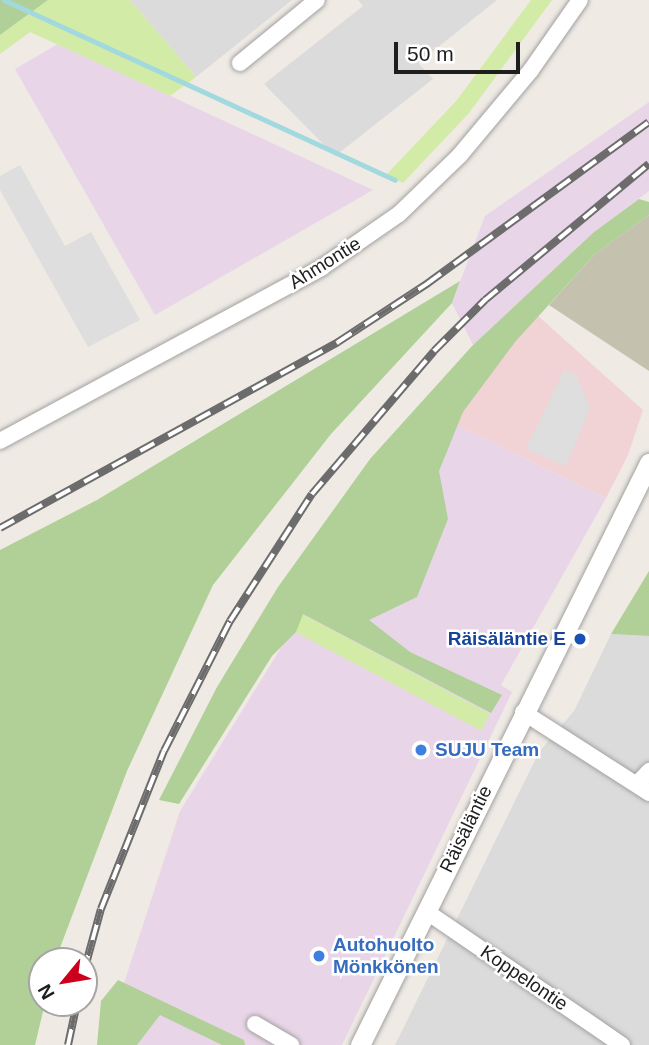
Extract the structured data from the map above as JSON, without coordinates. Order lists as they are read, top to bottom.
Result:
{
  "streets": {
    "street": ["Ahmontie", "Räisäläntie", "Koppelontie"]
  },
  "crossings": [
    ["Räisäläntie", "Koppelontie"]
  ],
  "places": ["Räisäläntie E", "SUJU Team", "Autohuolto Mönkkönen"],
  "scale_bar": "50 m",
  "north": "bottom left"
}
